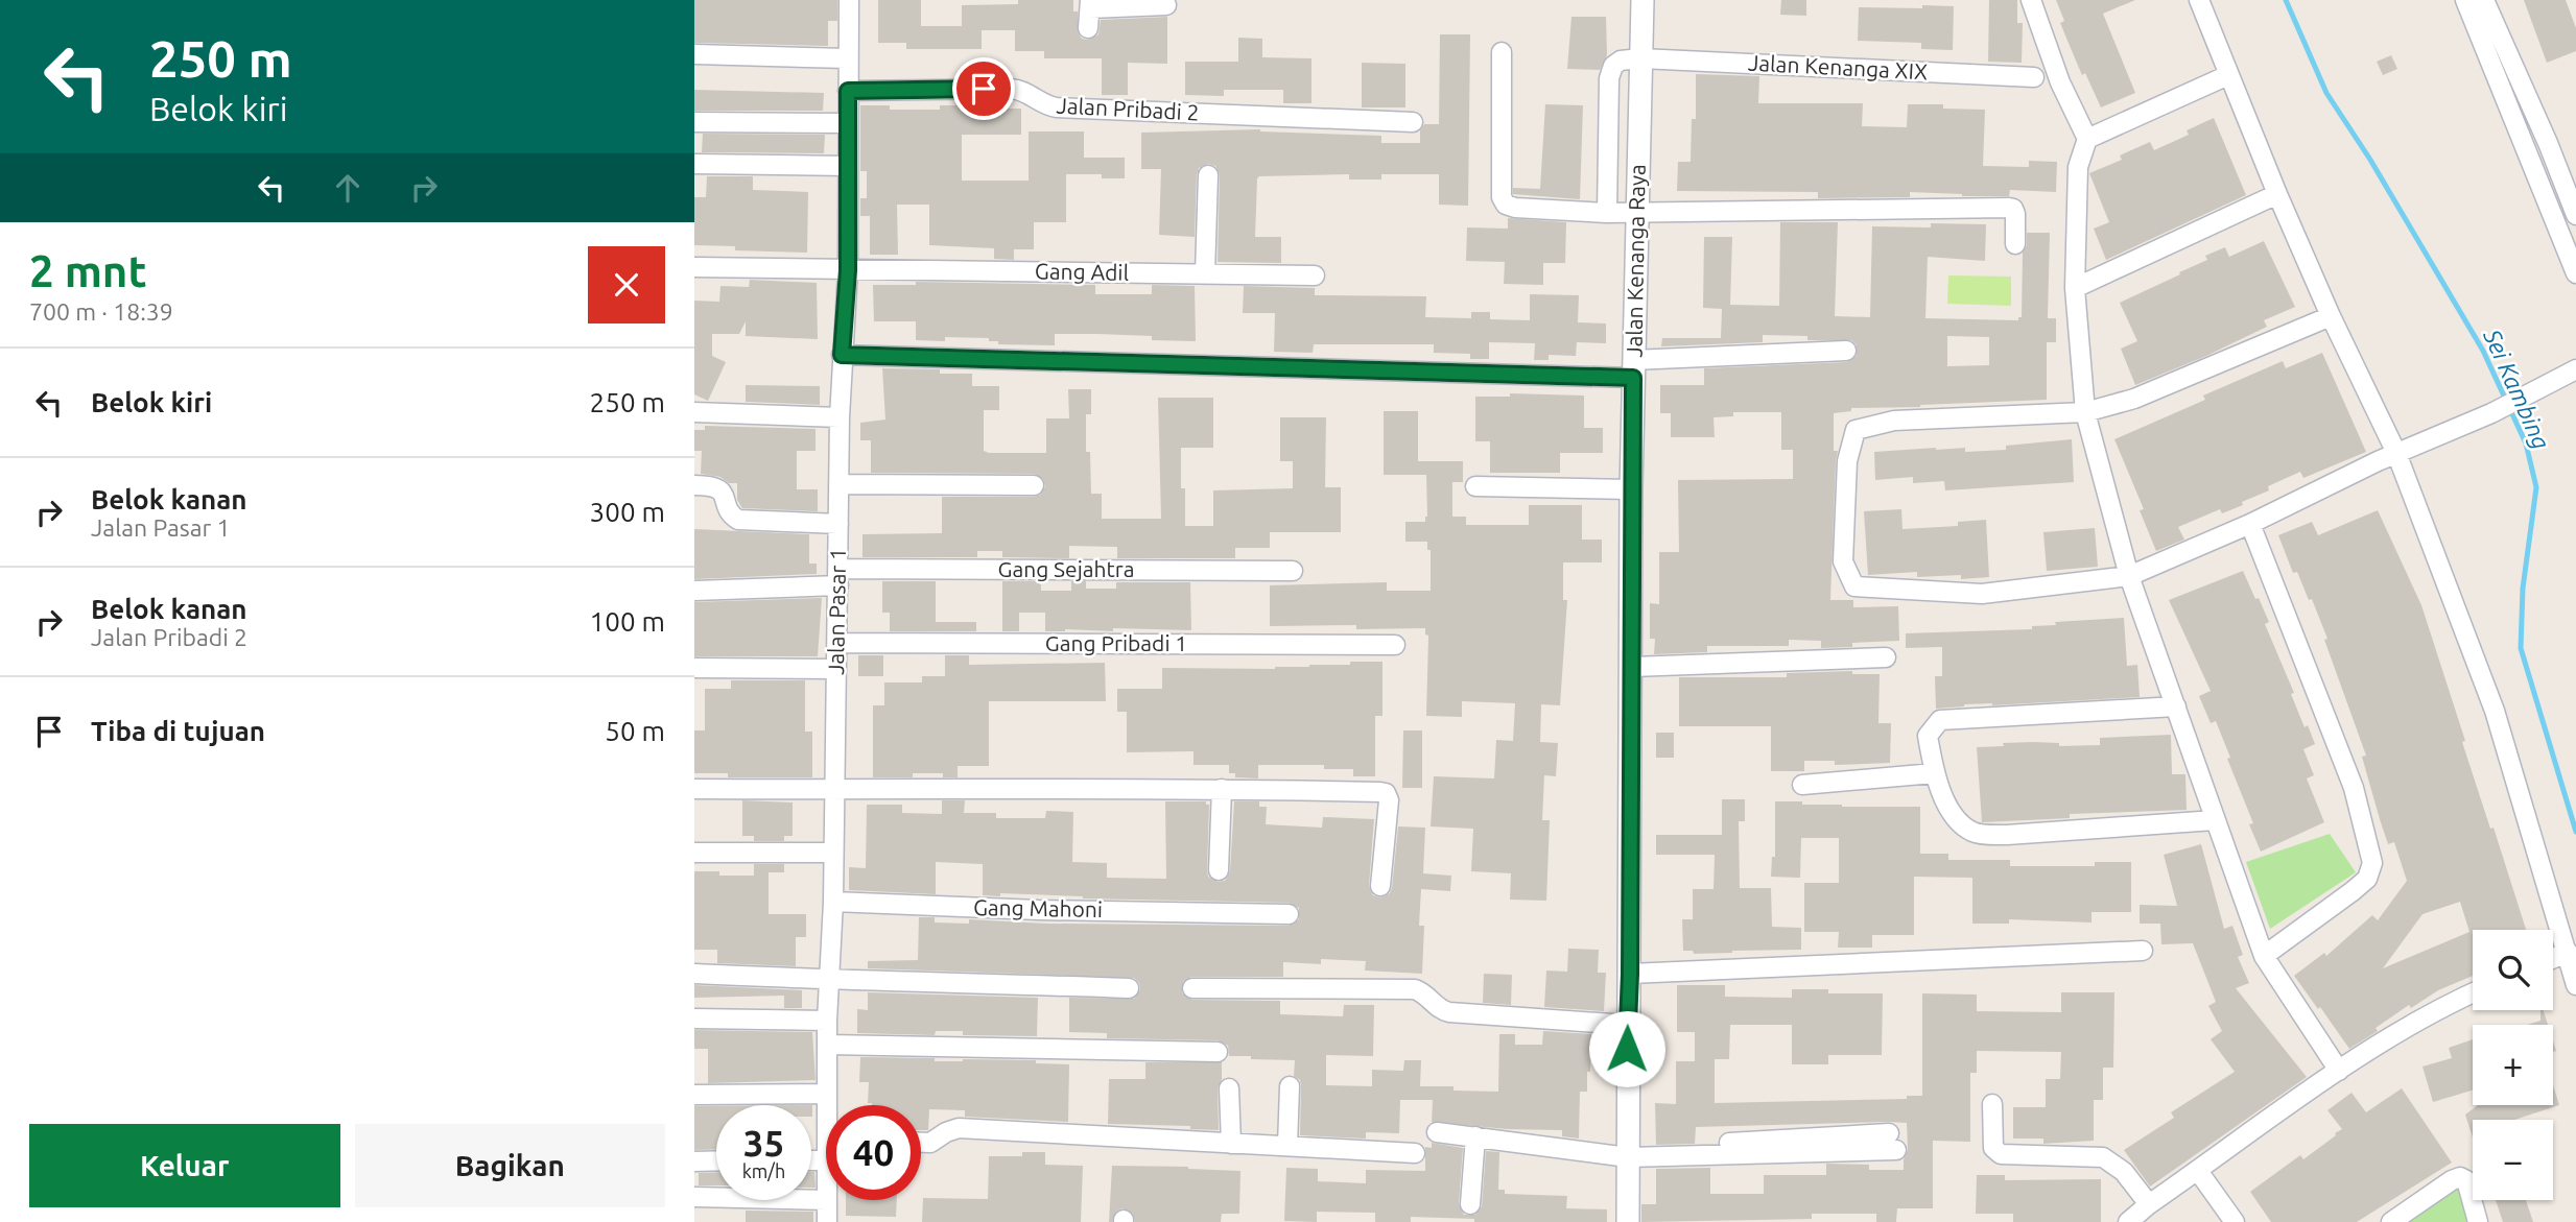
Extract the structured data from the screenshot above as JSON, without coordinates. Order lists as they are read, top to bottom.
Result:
{
  "streets": {
    "street": [
      "Jalan Kenanga XIX",
      "Jalan Pribadi 2",
      "Jalan Kenanga Raya",
      "Gang Adil",
      "Gang Sejahtra",
      "Jalan Pasar 1",
      "Gang Pribadi 1",
      "Gang Mahoni"
    ]
  },
  "crossings": [
    ["Jalan Kenanga XIX", "Jalan Kenanga Raya"],
    ["Jalan Pribadi 2", "Jalan Pasar 1"],
    ["Gang Adil", "Jalan Pasar 1"],
    ["Gang Sejahtra", "Jalan Pasar 1"],
    ["Jalan Pasar 1", "Gang Pribadi 1"],
    ["Jalan Pasar 1", "Gang Mahoni"]
  ],
  "water": ["Sei Kambing"],
  "page": {
    "turn": ["250 m", "Belok kiri"],
    "heading": ["2 mnt", "700 m · 18:39"],
    "list": [
      {
        "name": "Belok kiri",
        "value": "250 m"
      },
      {
        "name": "Belok kanan",
        "note": "Jalan Pasar 1",
        "value": "300 m"
      },
      {
        "name": "Belok kanan",
        "note": "Jalan Pribadi 2",
        "value": "100 m"
      },
      {
        "name": "Tiba di tujuan",
        "value": "50 m"
      }
    ],
    "map_buttons": ["+", "−"],
    "speed": "35 km/h",
    "limit": "40",
    "buttons": ["Keluar", "Bagikan"]
  }
}
